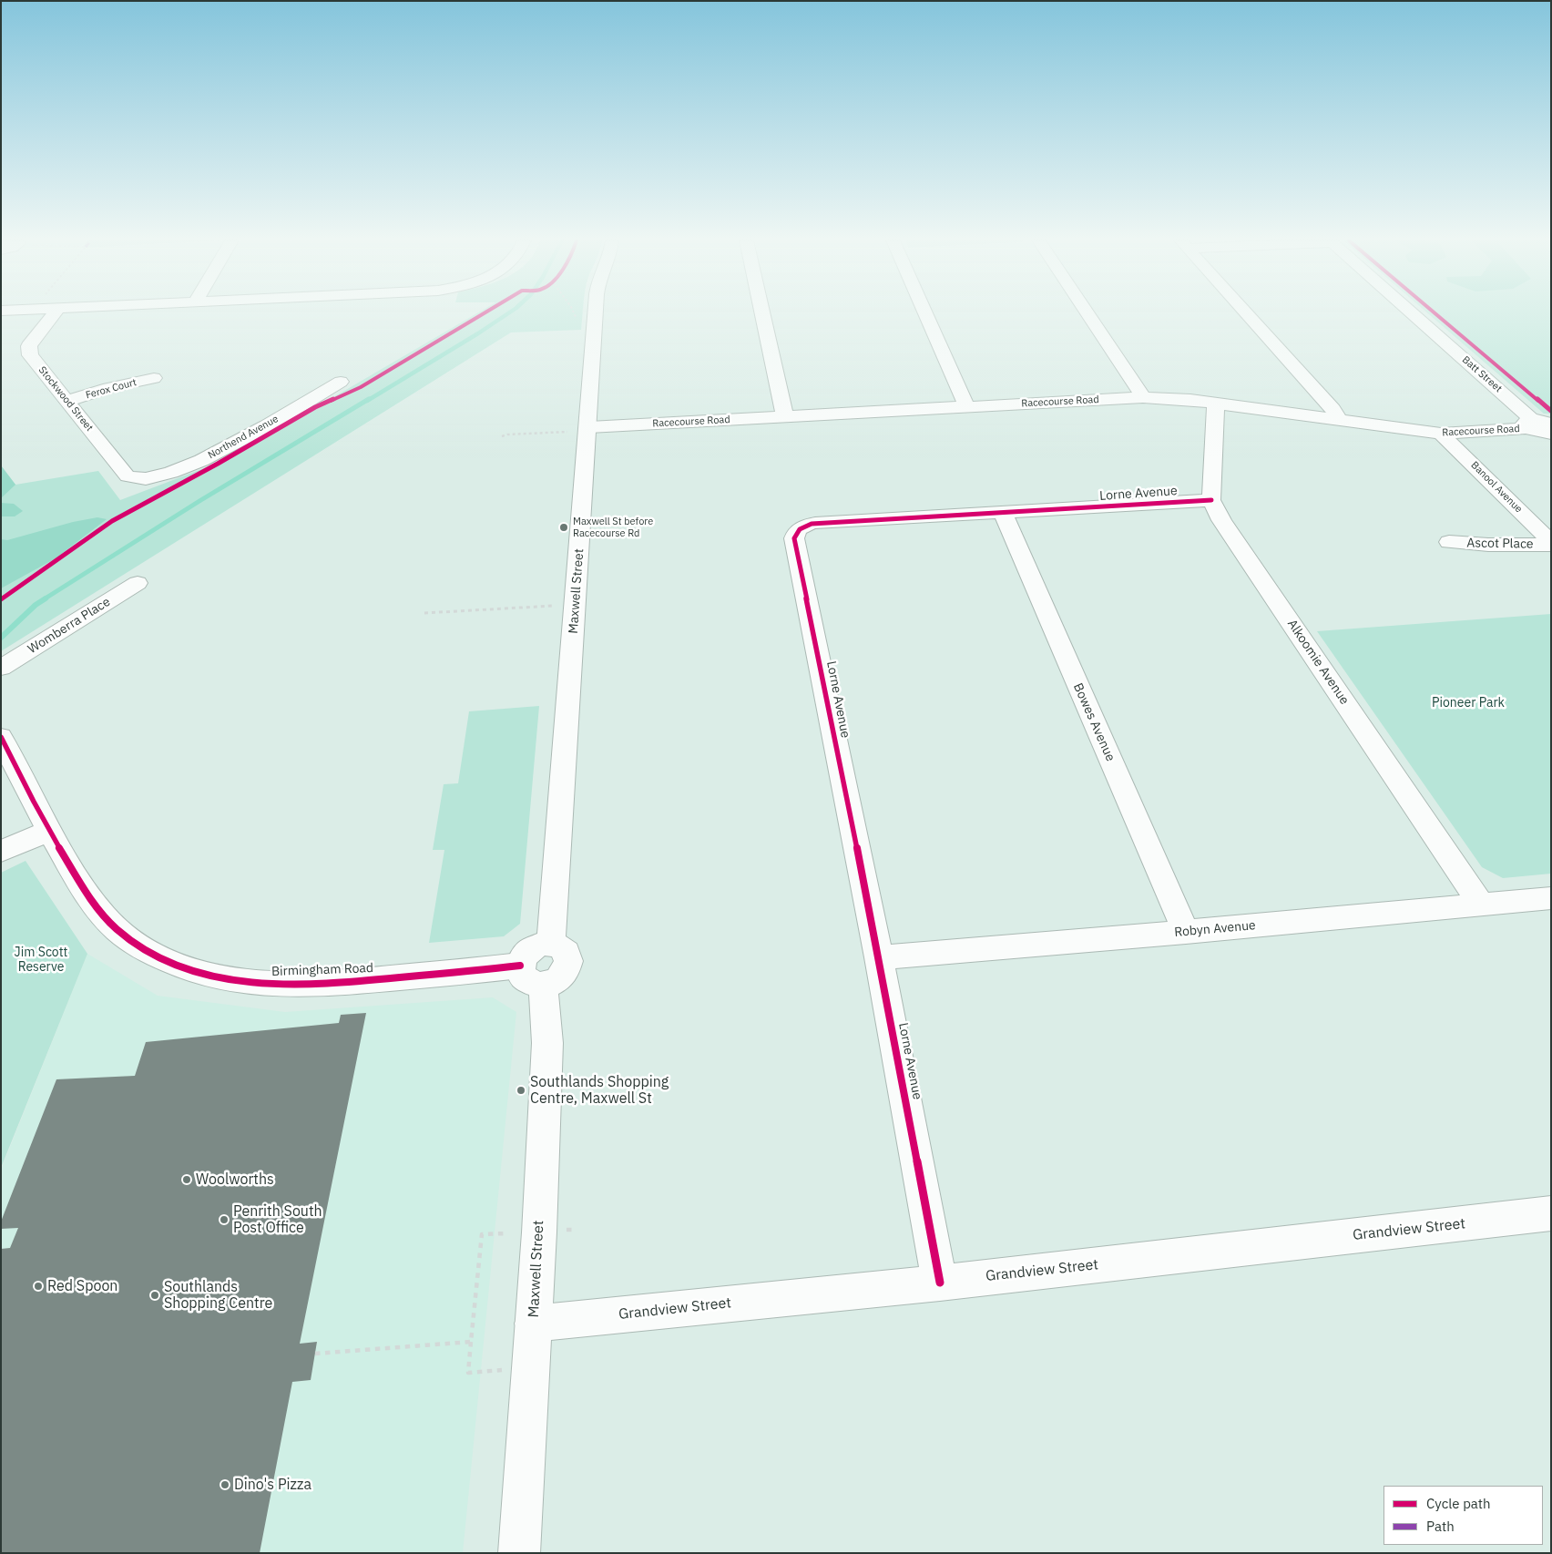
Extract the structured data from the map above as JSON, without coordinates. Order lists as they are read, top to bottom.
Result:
{
  "streets": {
    "street": [
      "Batt Street",
      "Ferox Court",
      "Stockwood Street",
      "Racecourse Road",
      "Northend Avenue",
      "Banool Avenue",
      "Lorne Avenue",
      "Ascot Place",
      "Maxwell Street",
      "Womberra Place",
      "Alkoomie Avenue",
      "Bowes Avenue",
      "Robyn Avenue",
      "Birmingham Road",
      "Grandview Street"
    ]
  },
  "crossings": [
    ["Batt Street", "Racecourse Road"],
    ["Ferox Court", "Stockwood Street"],
    ["Stockwood Street", "Northend Avenue"],
    ["Racecourse Road", "Banool Avenue"],
    ["Racecourse Road", "Maxwell Street"],
    ["Racecourse Road", "Alkoomie Avenue"],
    ["Banool Avenue", "Ascot Place"],
    ["Lorne Avenue", "Alkoomie Avenue"],
    ["Lorne Avenue", "Bowes Avenue"],
    ["Lorne Avenue", "Robyn Avenue"],
    ["Lorne Avenue", "Grandview Street"],
    ["Maxwell Street", "Birmingham Road"],
    ["Maxwell Street", "Grandview Street"],
    ["Alkoomie Avenue", "Robyn Avenue"],
    ["Bowes Avenue", "Robyn Avenue"]
  ],
  "parks": ["Pioneer Park", "Jim Scott Reserve"],
  "places": [
    "Maxwell St before Racecourse Rd",
    "Southlands Shopping Centre, Maxwell St",
    "Woolworths",
    "Penrith South Post Office",
    "Red Spoon",
    "Southlands Shopping Centre",
    "Dino's Pizza"
  ],
  "legend": ["Cycle path", "Path"]
}
